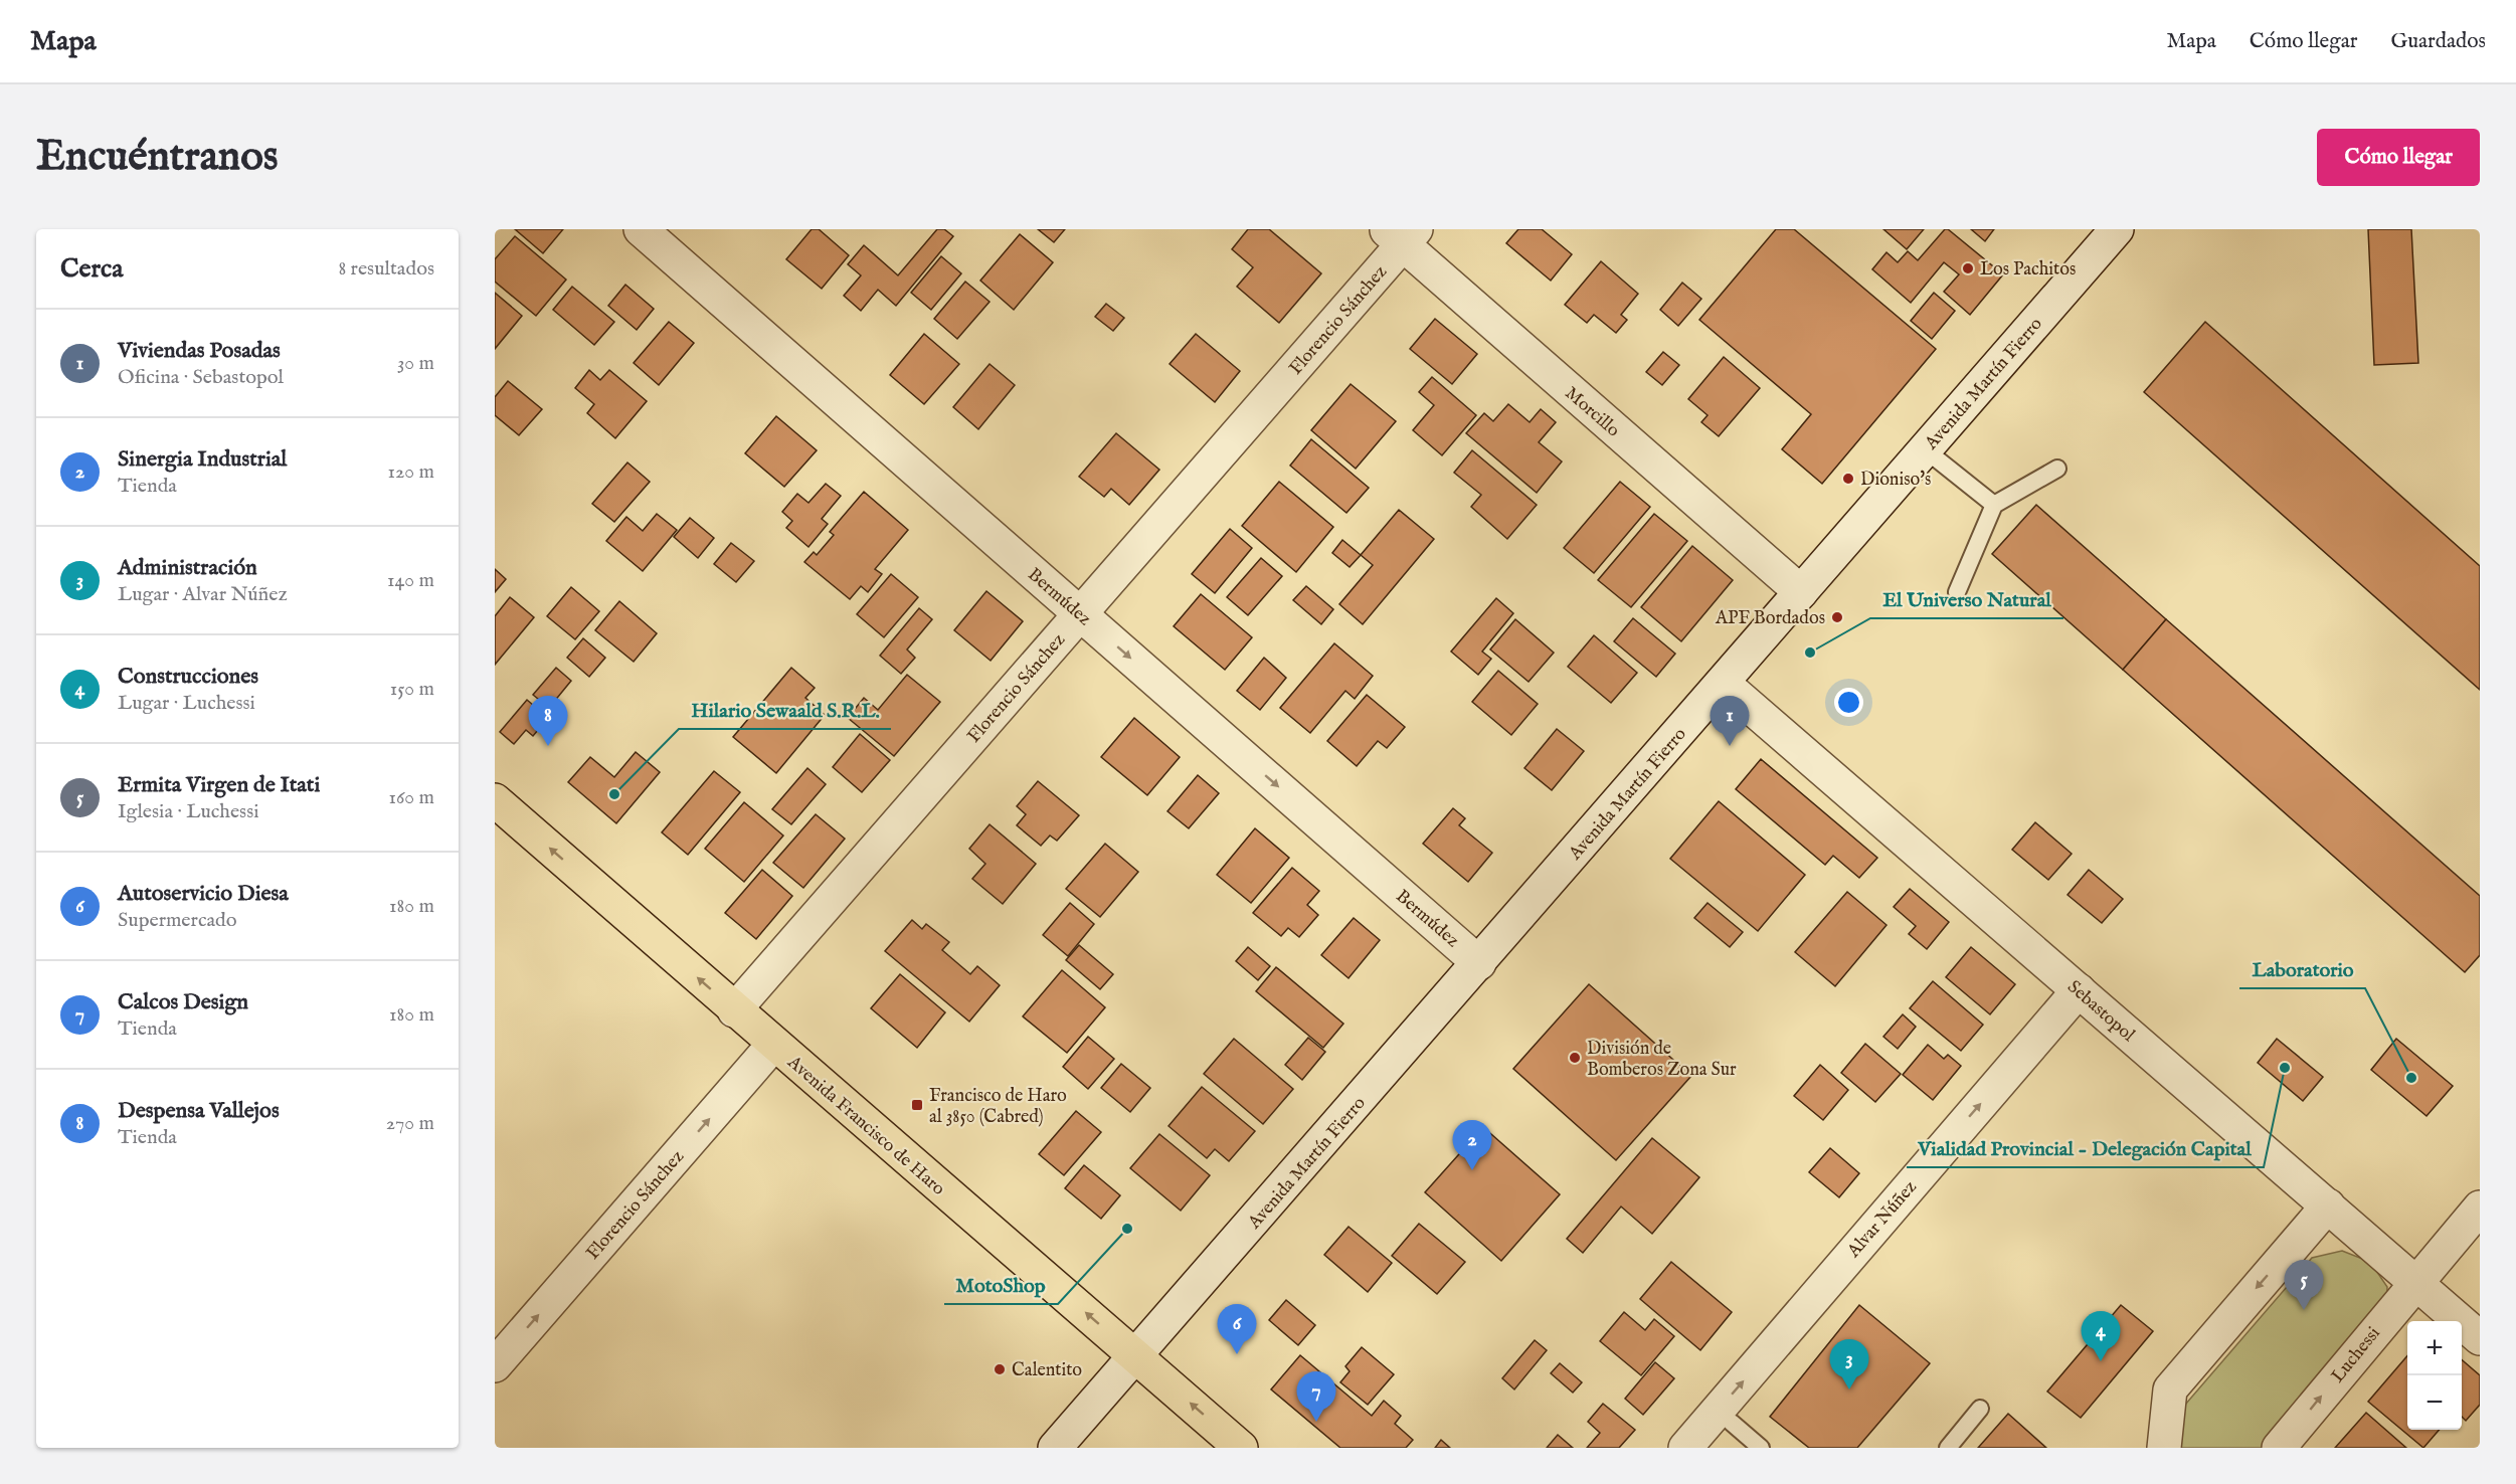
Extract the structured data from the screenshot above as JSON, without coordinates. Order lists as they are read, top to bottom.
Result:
{
  "streets": {
    "main road": ["Avenida Francisco de Haro"],
    "street": [
      "Florencio Sánchez",
      "Avenida Martín Fierro",
      "Morcillo",
      "Bermúdez",
      "Sebastopol",
      "Alvar Núñez",
      "Luchessi"
    ]
  },
  "crossings": [
    ["Florencio Sánchez", "Morcillo"],
    ["Florencio Sánchez", "Bermúdez"],
    ["Florencio Sánchez", "Avenida Francisco de Haro"],
    ["Avenida Martín Fierro", "Morcillo"],
    ["Avenida Martín Fierro", "Bermúdez"],
    ["Avenida Martín Fierro", "Sebastopol"],
    ["Avenida Martín Fierro", "Avenida Francisco de Haro"],
    ["Sebastopol", "Alvar Núñez"],
    ["Sebastopol", "Luchessi"]
  ],
  "one_way": ["Bermúdez", "Avenida Francisco de Haro", "Alvar Núñez"],
  "places": {
    "other": [
      "Los Pachitos",
      "Dioniso's",
      "APF Bordados",
      "El Universo Natural",
      "Hilario Sewaald S.R.L.",
      "División de Bomberos Zona Sur",
      "Vialidad Provincial - Delegación Capital",
      "Laboratorio",
      "MotoShop",
      "Calentito"
    ],
    "transit": ["Francisco de Haro al 3850 (Cabred)"]
  },
  "page": {
    "header": "Mapa",
    "nav": ["Mapa", "Cómo llegar", "Guardados"],
    "buttons": "Cómo llegar",
    "title": "Encuéntranos",
    "heading": ["Cerca", "8 resultados"],
    "list": [
      {
        "mark": "1",
        "name": "Viviendas Posadas",
        "note": "Oficina · Sebastopol",
        "value": "30 m"
      },
      {
        "mark": "2",
        "name": "Sinergia Industrial",
        "note": "Tienda",
        "value": "120 m"
      },
      {
        "mark": "3",
        "name": "Administración",
        "note": "Lugar · Alvar Núñez",
        "value": "140 m"
      },
      {
        "mark": "4",
        "name": "Construcciones",
        "note": "Lugar · Luchessi",
        "value": "150 m"
      },
      {
        "mark": "5",
        "name": "Ermita Virgen de Itati",
        "note": "Iglesia · Luchessi",
        "value": "160 m"
      },
      {
        "mark": "6",
        "name": "Autoservicio Diesa",
        "note": "Supermercado",
        "value": "180 m"
      },
      {
        "mark": "7",
        "name": "Calcos Design",
        "note": "Tienda",
        "value": "180 m"
      },
      {
        "mark": "8",
        "name": "Despensa Vallejos",
        "note": "Tienda",
        "value": "270 m"
      }
    ],
    "pins": [
      "1",
      "8",
      "2",
      "5",
      "6",
      "4",
      "3",
      "7"
    ],
    "map_buttons": ["+", "−"]
  }
}
